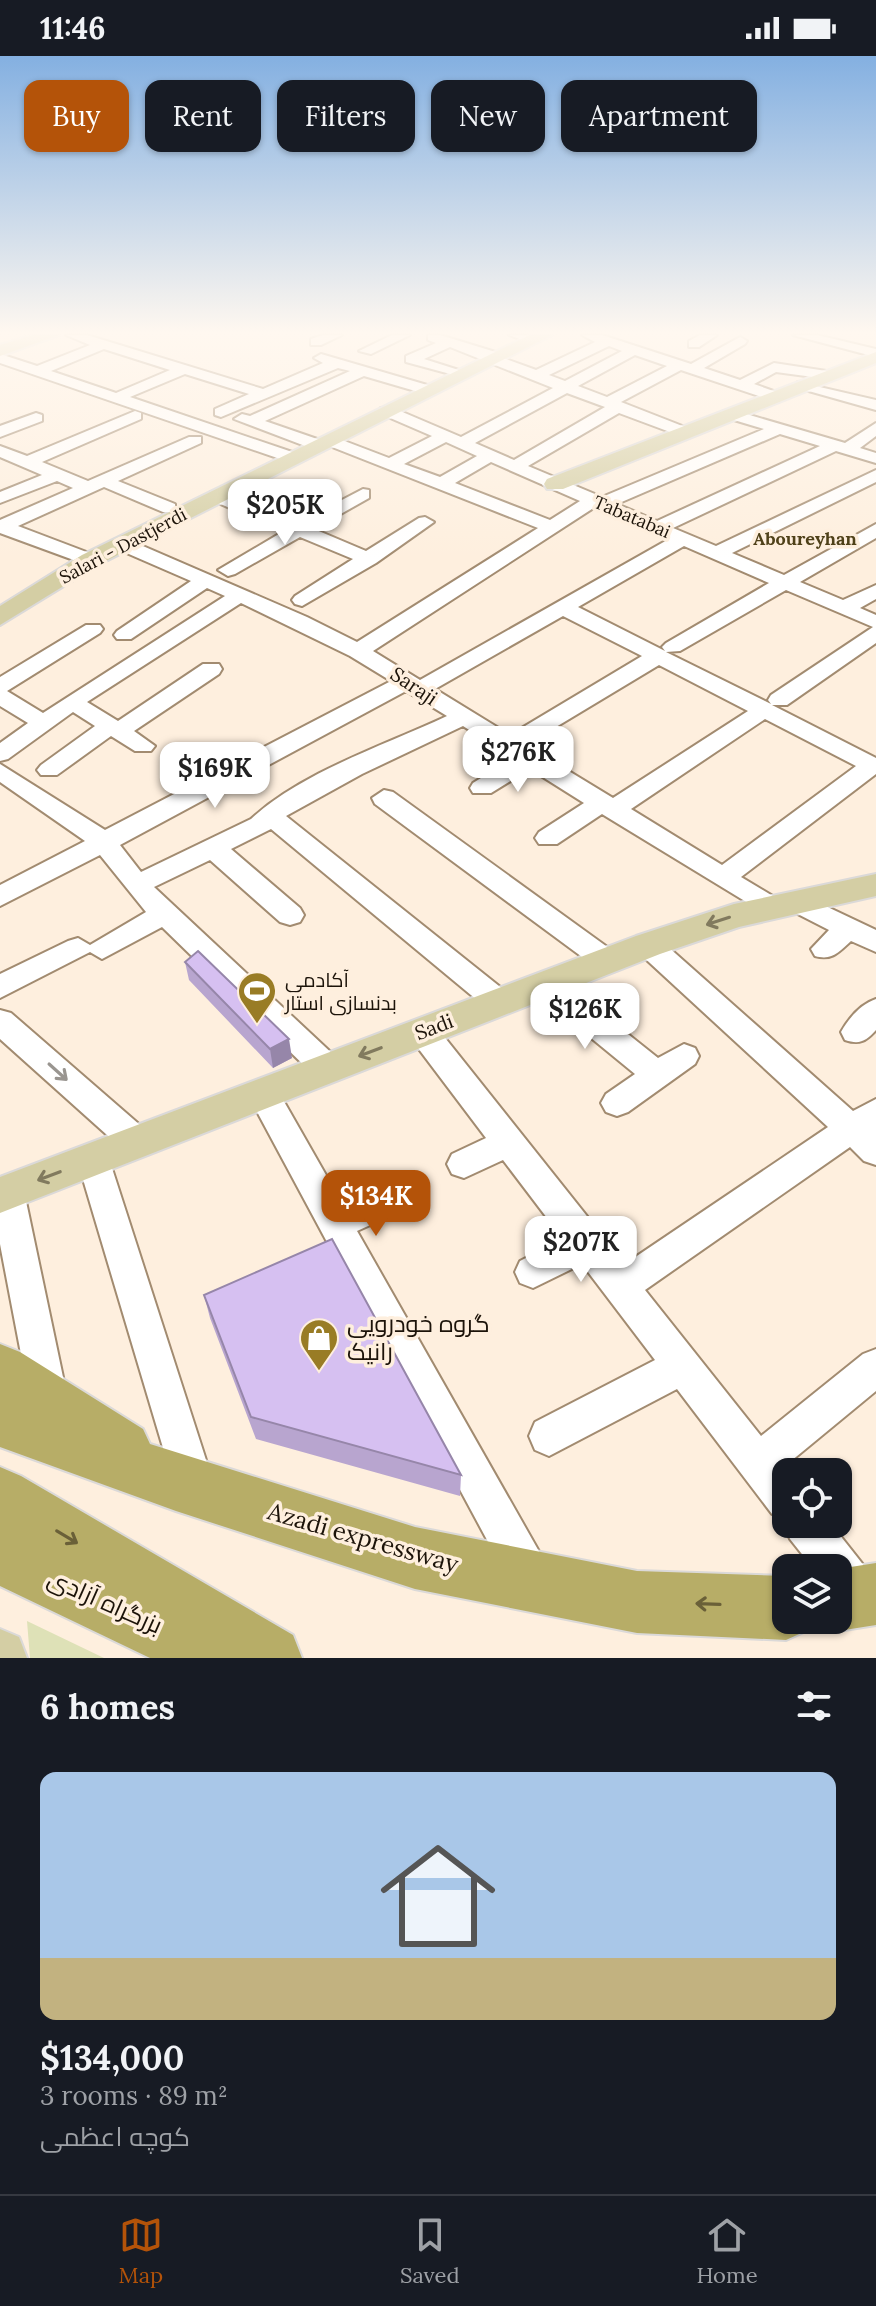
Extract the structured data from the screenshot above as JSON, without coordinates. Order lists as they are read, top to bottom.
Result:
{
  "streets": {
    "highway": ["Azadi expressway", "بزرگراه آزادی"],
    "main road": ["Salari - Dastjerdi", "Sadi"],
    "street": ["Tabatabai", "Saraji"]
  },
  "crossings": [
    ["Tabatabai", "Salari - Dastjerdi"],
    ["Salari - Dastjerdi", "Saraji"],
    ["Saraji", "Sadi"]
  ],
  "one_way": ["Sadi"],
  "districts": ["Aboureyhan"],
  "places": {
    "sports": ["آکادمی بدنسازی استار"],
    "shop": ["گروه خودرویی رانیک"]
  },
  "page": {
    "status": "11:46",
    "chip": [
      "Buy",
      "Rent",
      "Filters",
      "New",
      "Apartment"
    ],
    "price": [
      "$205K",
      "$276K",
      "$169K",
      "$126K",
      "$134K",
      "$207K"
    ],
    "heading": "6 homes",
    "list": [
      {
        "name": "$134,000",
        "note": "3 rooms · 89 m² · کوچه اعظمی"
      }
    ],
    "tabs": ["Map", "Saved", "Home"]
  }
}
